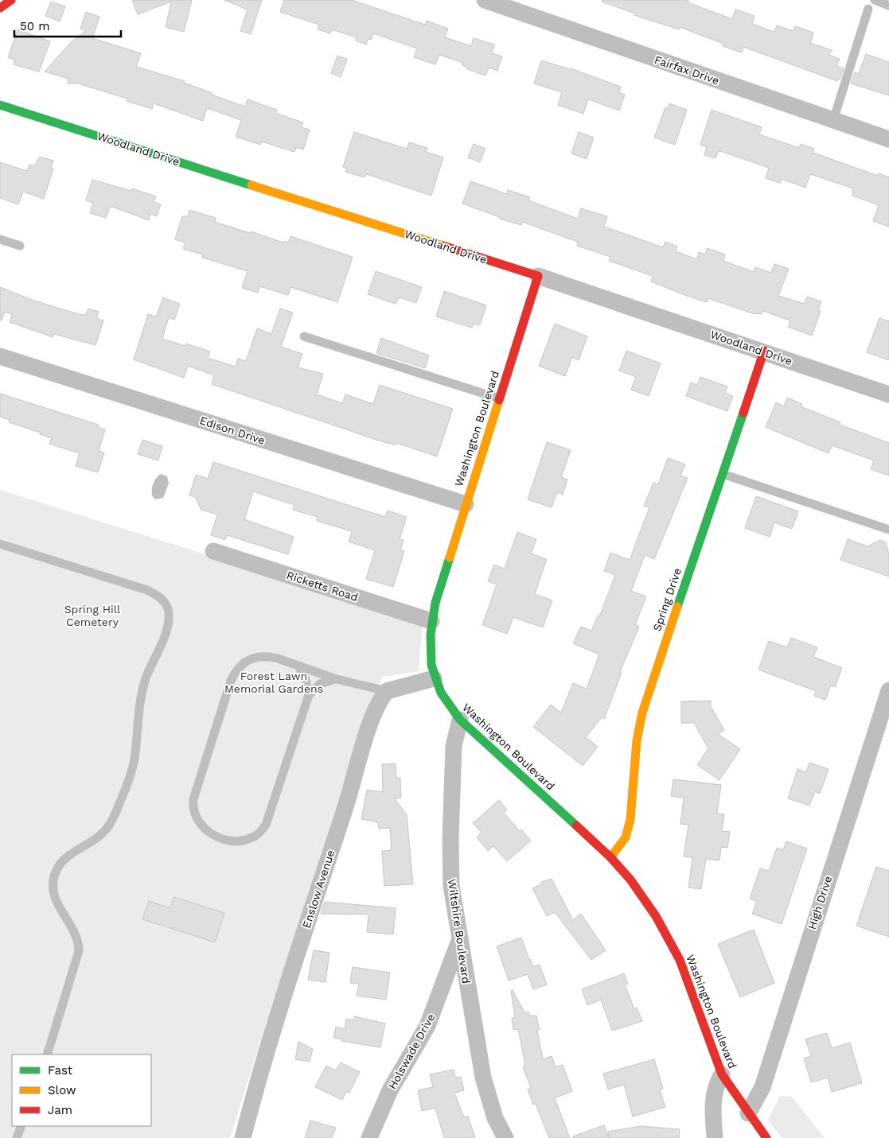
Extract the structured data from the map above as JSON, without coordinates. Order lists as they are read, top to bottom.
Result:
{
  "streets": {
    "street": [
      "Fairfax Drive",
      "Woodland Drive",
      "Washington Boulevard",
      "Edison Drive",
      "Ricketts Road",
      "Spring Drive",
      "Enslow Avenue",
      "High Drive",
      "Wiltshire Boulevard",
      "Holswade Drive"
    ]
  },
  "crossings": [
    ["Woodland Drive", "Washington Boulevard"],
    ["Woodland Drive", "Spring Drive"],
    ["Washington Boulevard", "Edison Drive"],
    ["Washington Boulevard", "Ricketts Road"],
    ["Washington Boulevard", "Spring Drive"],
    ["Washington Boulevard", "High Drive"],
    ["Washington Boulevard", "Wiltshire Boulevard"],
    ["Wiltshire Boulevard", "Holswade Drive"]
  ],
  "parks": ["Spring Hill Cemetery", "Forest Lawn Memorial Gardens"],
  "legend": ["Fast", "Slow", "Jam"],
  "scale_bar": "50 m"
}
